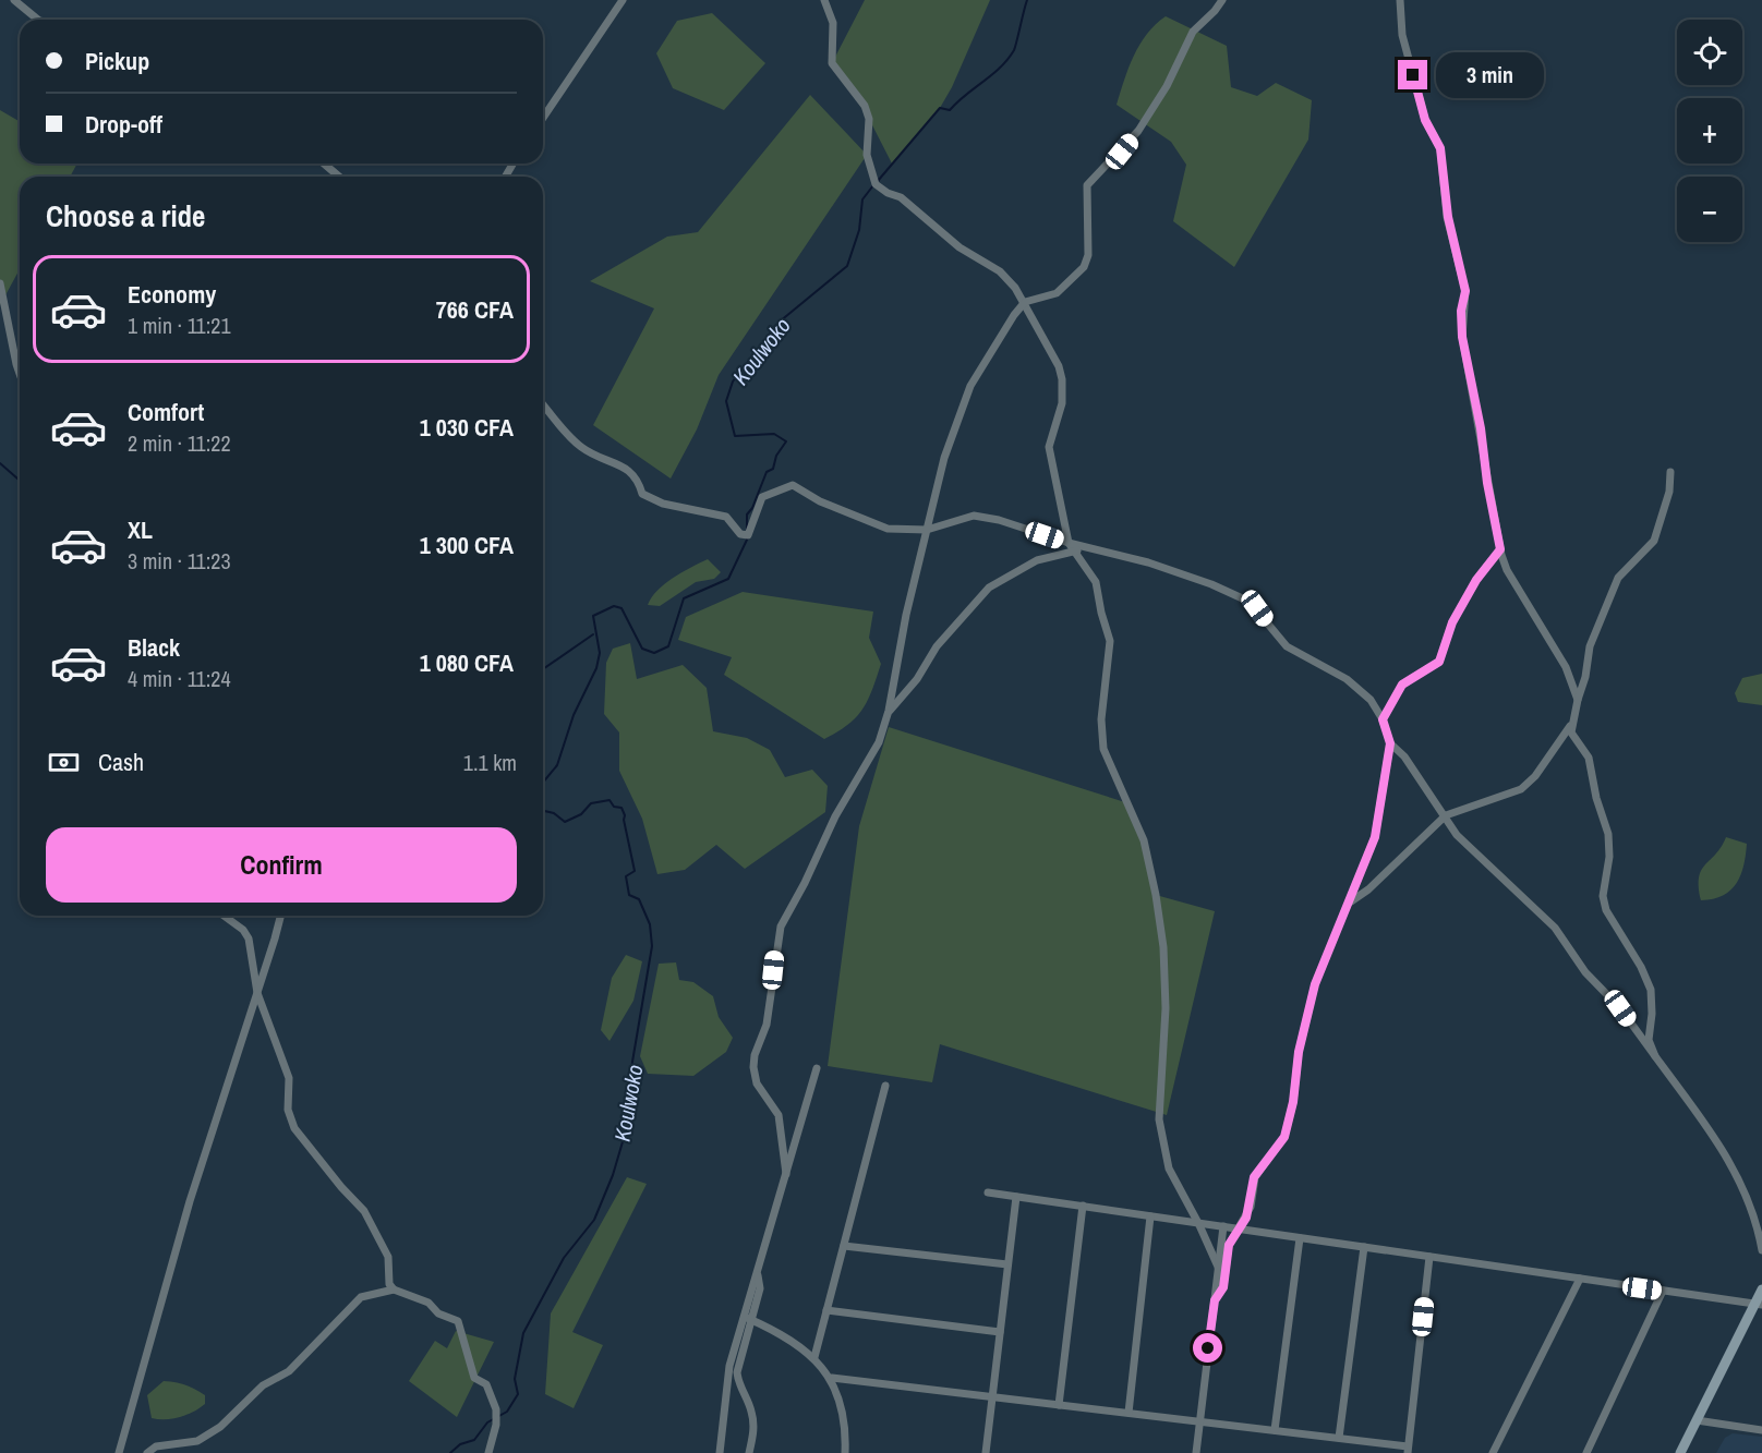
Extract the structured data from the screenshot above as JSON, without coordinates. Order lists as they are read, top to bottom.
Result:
{
  "water": ["Koulwoko"],
  "page": {
    "map_buttons": ["+", "−"],
    "banner": ["Pickup", "Drop-off"],
    "bubble": "3 min",
    "heading": "Choose a ride",
    "list": [
      {
        "name": "Economy",
        "note": "1 min · 11:21",
        "value": "766 CFA"
      },
      {
        "name": "Comfort",
        "note": "2 min · 11:22",
        "value": "1 030 CFA"
      },
      {
        "name": "XL",
        "note": "3 min · 11:23",
        "value": "1 300 CFA"
      },
      {
        "name": "Black",
        "note": "4 min · 11:24",
        "value": "1 080 CFA"
      }
    ],
    "pay": ["Cash", "1.1 km"],
    "buttons": "Confirm"
  }
}
